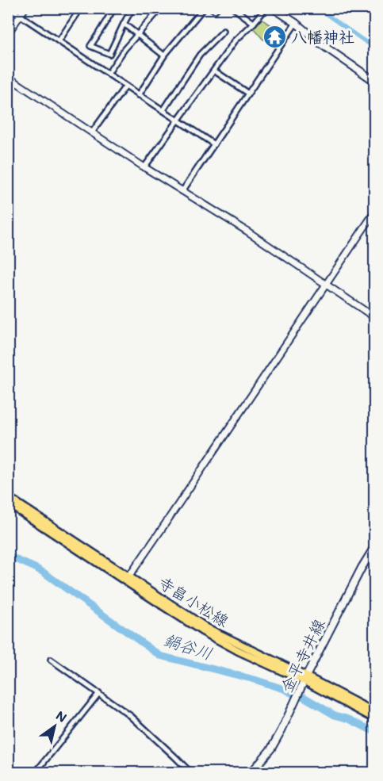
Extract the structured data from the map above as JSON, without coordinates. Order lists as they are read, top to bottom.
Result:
{
  "streets": {
    "main road": ["寺畠小松線", "金平寺井線"]
  },
  "crossings": [
    ["寺畠小松線", "金平寺井線"]
  ],
  "water": ["鍋谷川"],
  "places": {
    "temple": ["八幡神社"]
  },
  "north": "top right"
}
